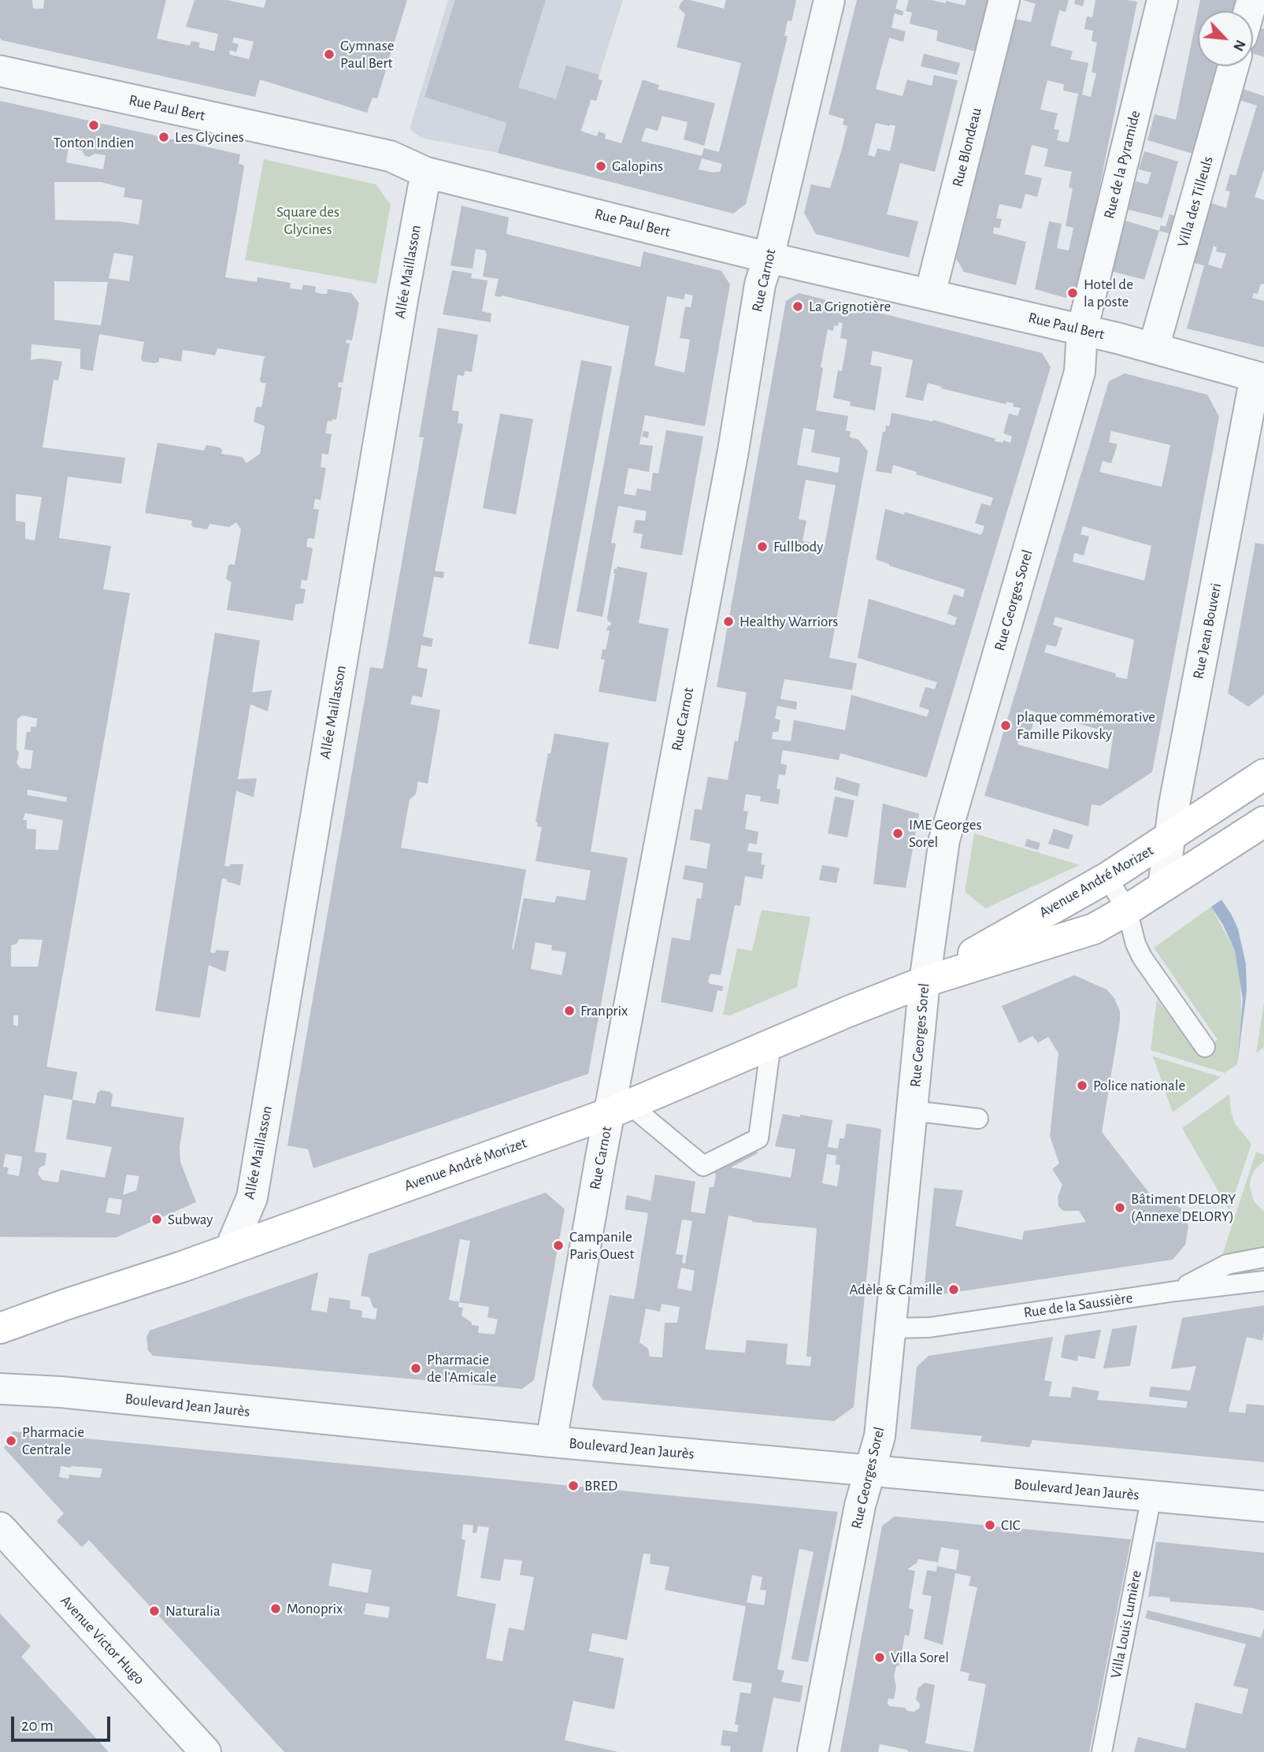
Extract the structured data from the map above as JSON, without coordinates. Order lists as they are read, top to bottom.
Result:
{
  "streets": {
    "main road": ["Avenue André Morizet"],
    "street": [
      "Rue Paul Bert",
      "Rue Blondeau",
      "Rue de la Pyramide",
      "Villa des Tilleuls",
      "Allée Maillasson",
      "Rue Carnot",
      "Rue Georges Sorel",
      "Rue Jean Bouveri",
      "Boulevard Jean Jaurès",
      "Avenue Victor Hugo"
    ],
    "lane": ["Rue de la Saussière", "Villa Louis Lumière"]
  },
  "crossings": [
    ["Rue Paul Bert", "Rue Blondeau"],
    ["Rue Paul Bert", "Rue de la Pyramide"],
    ["Rue Paul Bert", "Villa des Tilleuls"],
    ["Rue Paul Bert", "Allée Maillasson"],
    ["Rue Paul Bert", "Rue Carnot"],
    ["Rue Paul Bert", "Rue Georges Sorel"],
    ["Rue Paul Bert", "Rue Jean Bouveri"],
    ["Rue de la Pyramide", "Rue Georges Sorel"],
    ["Allée Maillasson", "Avenue André Morizet"],
    ["Rue Carnot", "Avenue André Morizet"],
    ["Rue Carnot", "Boulevard Jean Jaurès"],
    ["Rue Georges Sorel", "Avenue André Morizet"],
    ["Rue Georges Sorel", "Rue de la Saussière"],
    ["Rue Georges Sorel", "Boulevard Jean Jaurès"],
    ["Rue Jean Bouveri", "Avenue André Morizet"],
    ["Boulevard Jean Jaurès", "Villa Louis Lumière"]
  ],
  "parks": ["Square des Glycines"],
  "places": [
    "Gymnase Paul Bert",
    "Tonton Indien",
    "Les Glycines",
    "Galopins",
    "Hotel de la poste",
    "La Grignotière",
    "Fullbody",
    "Healthy Warriors",
    "plaque commémorative Famille Pikovsky",
    "IME Georges Sorel",
    "Franprix",
    "Police nationale",
    "Bâtiment DELORY (Annexe DELORY)",
    "Subway",
    "Campanile Paris Ouest",
    "Adèle & Camille",
    "Pharmacie de l'Amicale",
    "Pharmacie Centrale",
    "BRED",
    "CIC",
    "Monoprix",
    "Naturalia",
    "Villa Sorel"
  ],
  "scale_bar": "20 m",
  "north": "bottom right"
}
